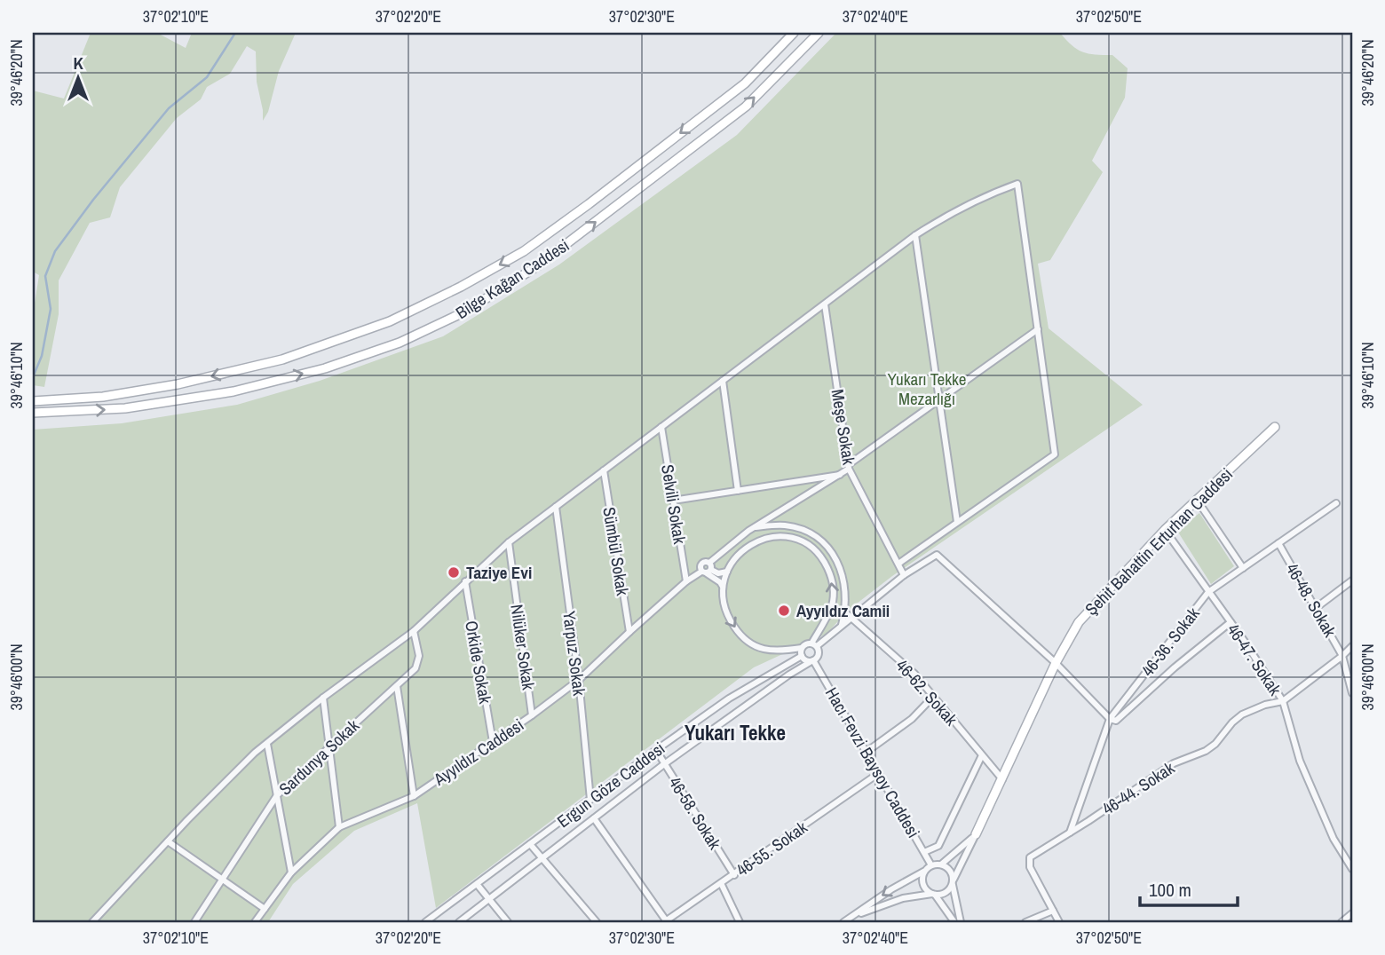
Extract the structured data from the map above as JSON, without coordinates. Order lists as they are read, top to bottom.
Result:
{
  "streets": {
    "main road": ["Bilge Kağan Caddesi", "Şehit Bahattin Erturhan Caddesi"],
    "street": [
      "Meşe Sokak",
      "Selvili Sokak",
      "Sümbül Sokak",
      "46-48. Sokak",
      "46-36. Sokak",
      "Nilüker Sokak",
      "Yarpuz Sokak",
      "46-47. Sokak",
      "Orkide Sokak",
      "46-62. Sokak",
      "Ayyıldız Caddesi",
      "Sardunya Sokak",
      "Hacı Fevzi Baysoy Caddesi",
      "Ergun Göze Caddesi",
      "46-44. Sokak",
      "46-58. Sokak",
      "46-55. Sokak"
    ]
  },
  "crossings": [
    ["Meşe Sokak", "Ayyıldız Caddesi"],
    ["Selvili Sokak", "Ayyıldız Caddesi"],
    ["Şehit Bahattin Erturhan Caddesi", "46-47. Sokak"],
    ["Şehit Bahattin Erturhan Caddesi", "46-62. Sokak"],
    ["Şehit Bahattin Erturhan Caddesi", "Hacı Fevzi Baysoy Caddesi"],
    ["Sümbül Sokak", "Ayyıldız Caddesi"],
    ["46-48. Sokak", "46-36. Sokak"],
    ["46-48. Sokak", "46-44. Sokak"],
    ["46-36. Sokak", "46-47. Sokak"],
    ["46-36. Sokak", "46-44. Sokak"],
    ["Nilüker Sokak", "Ayyıldız Caddesi"],
    ["Yarpuz Sokak", "Ayyıldız Caddesi"],
    ["Yarpuz Sokak", "Ergun Göze Caddesi"],
    ["46-47. Sokak", "46-44. Sokak"],
    ["Orkide Sokak", "Ayyıldız Caddesi"],
    ["Hacı Fevzi Baysoy Caddesi", "Ergun Göze Caddesi"],
    ["Hacı Fevzi Baysoy Caddesi", "46-55. Sokak"],
    ["Ergun Göze Caddesi", "46-58. Sokak"],
    ["46-58. Sokak", "46-55. Sokak"]
  ],
  "districts": ["Yukarı Tekke"],
  "parks": ["Yukarı Tekke Mezarlığı"],
  "places": ["Taziye Evi", "Ayyıldız Camii"],
  "scale_bar": "100 m",
  "north": "top",
  "coordinates": [
    "37°02'10\"E",
    "37°02'20\"E",
    "37°02'30\"E",
    "37°02'40\"E",
    "37°02'50\"E",
    "39°46'20\"N",
    "39°46'10\"N",
    "39°46'00\"N"
  ]
}
